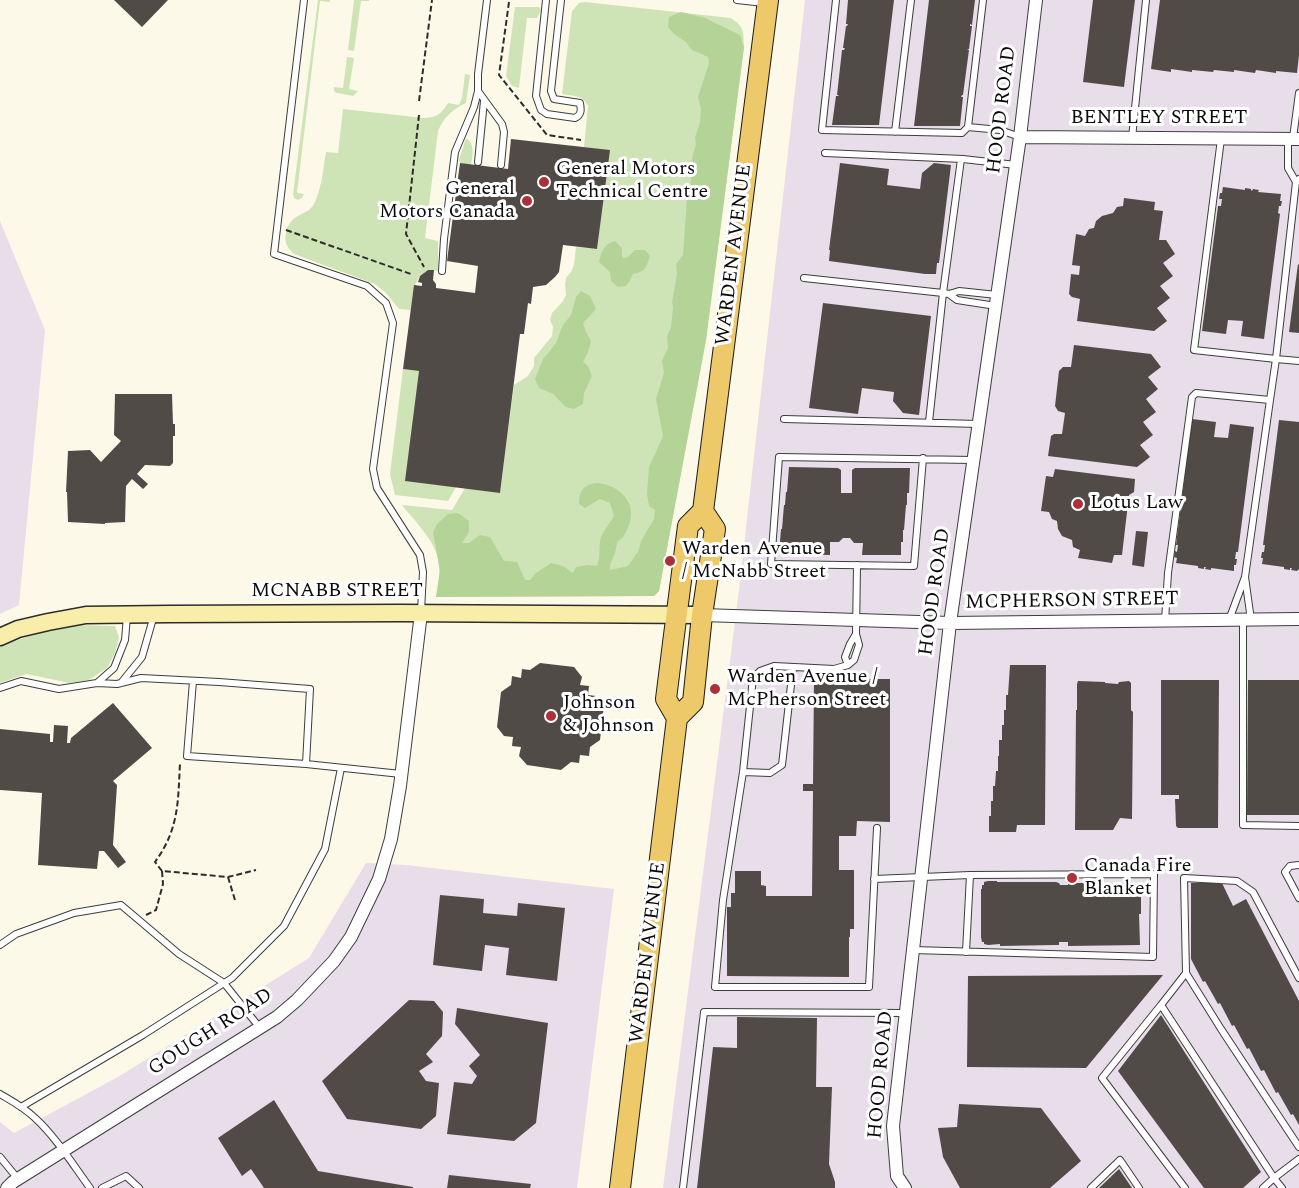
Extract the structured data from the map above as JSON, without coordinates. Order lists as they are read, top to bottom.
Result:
{
  "streets": {
    "main road": ["WARDEN AVENUE"],
    "street": [
      "HOOD ROAD",
      "BENTLEY STREET",
      "MCNABB STREET",
      "MCPHERSON STREET",
      "GOUGH ROAD"
    ]
  },
  "crossings": [
    ["HOOD ROAD", "BENTLEY STREET"],
    ["HOOD ROAD", "MCPHERSON STREET"],
    ["WARDEN AVENUE", "MCNABB STREET"],
    ["WARDEN AVENUE", "MCPHERSON STREET"],
    ["MCNABB STREET", "MCPHERSON STREET"],
    ["MCNABB STREET", "GOUGH ROAD"]
  ],
  "places": [
    "General Motors Technical Centre",
    "General Motors Canada",
    "Lotus Law",
    "Warden Avenue / McNabb Street",
    "Warden Avenue / McPherson Street",
    "Johnson & Johnson",
    "Canada Fire Blanket"
  ]
}
